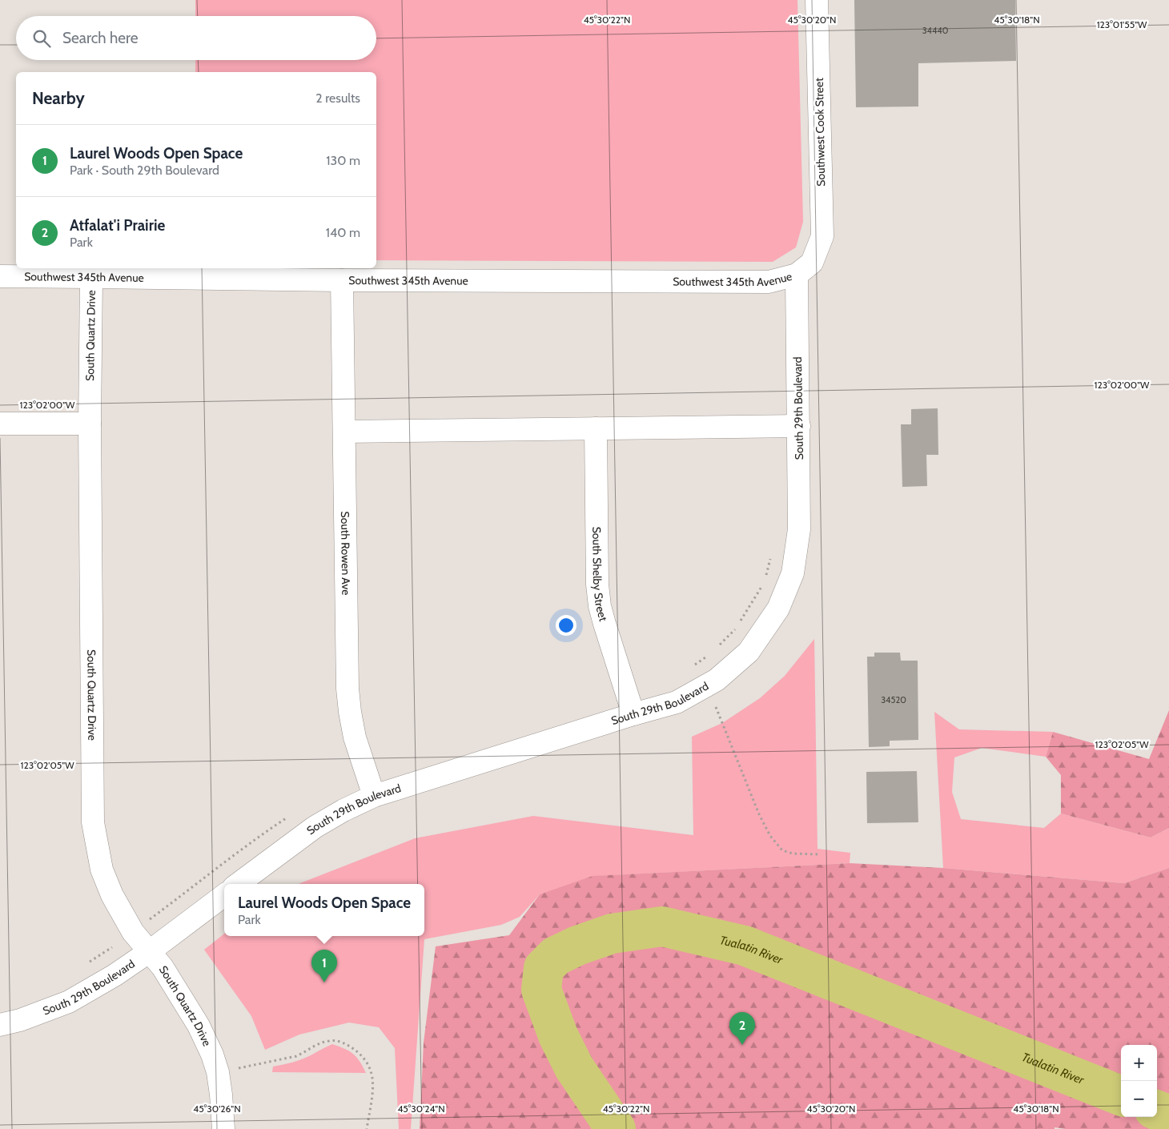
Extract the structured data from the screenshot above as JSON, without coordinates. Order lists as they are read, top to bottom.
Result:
{
  "streets": {
    "street": [
      "Southwest Cook Street",
      "Southwest 345th Avenue",
      "South Quartz Drive",
      "South 29th Boulevard",
      "South Rowen Ave",
      "South Shelby Street"
    ]
  },
  "crossings": [
    ["Southwest Cook Street", "Southwest 345th Avenue"],
    ["Southwest Cook Street", "South 29th Boulevard"],
    ["Southwest 345th Avenue", "South Quartz Drive"],
    ["Southwest 345th Avenue", "South 29th Boulevard"],
    ["Southwest 345th Avenue", "South Rowen Ave"],
    ["South Quartz Drive", "South 29th Boulevard"],
    ["South 29th Boulevard", "South Rowen Ave"],
    ["South 29th Boulevard", "South Shelby Street"]
  ],
  "water": ["Tualatin River"],
  "house_numbers": ["34440", "34520"],
  "page": {
    "search": "Search here",
    "heading": ["Nearby", "2 results"],
    "list": [
      {
        "mark": "1",
        "name": "Laurel Woods Open Space",
        "note": "Park · South 29th Boulevard",
        "value": "130 m"
      },
      {
        "mark": "2",
        "name": "Atfalat'i Prairie",
        "note": "Park",
        "value": "140 m"
      }
    ],
    "popup": ["Laurel Woods Open Space", "Park"],
    "pins": ["1", "2"],
    "map_buttons": ["+", "−"]
  },
  "coordinates": [
    "45°30'22\"N",
    "45°30'20\"N",
    "45°30'18\"N",
    "123°01'55\"W",
    "123°02'00\"W",
    "123°02'05\"W",
    "45°30'26\"N",
    "45°30'24\"N"
  ]
}
